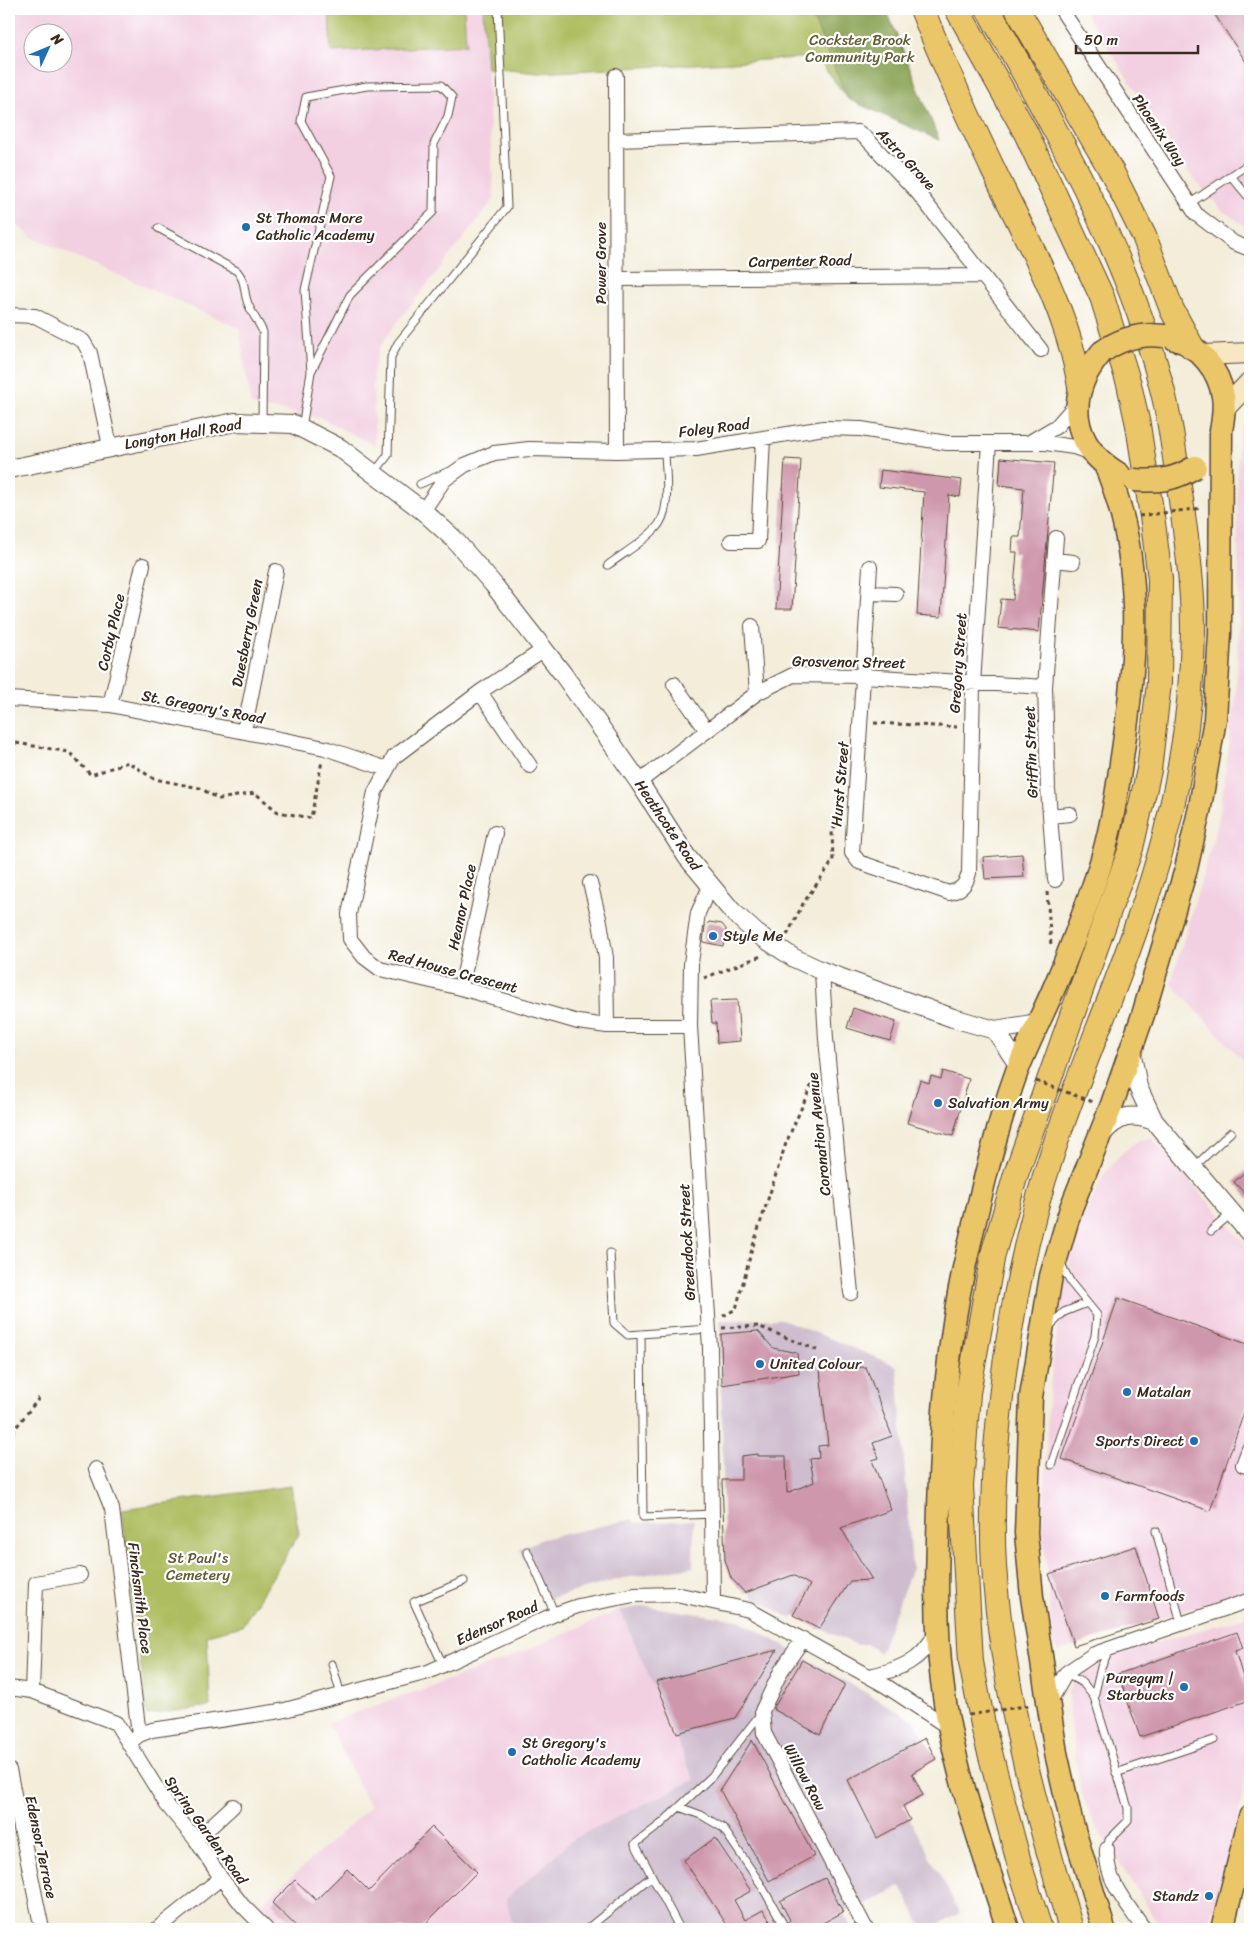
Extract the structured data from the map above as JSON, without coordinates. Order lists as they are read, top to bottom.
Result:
{
  "streets": {
    "street": [
      "Phoenix Way",
      "Astro Grove",
      "Carpenter Road",
      "Power Grove",
      "Foley Road",
      "Longton Hall Road",
      "Corby Place",
      "Duesberry Green",
      "Grosvenor Street",
      "Gregory Street",
      "St. Gregory's Road",
      "Griffin Street",
      "Hurst Street",
      "Heathcote Road",
      "Heanor Place",
      "Red House Crescent",
      "Coronation Avenue",
      "Greendock Street",
      "Finchsmith Place",
      "Edensor Road",
      "Willow Row",
      "Spring Garden Road",
      "Edensor Terrace"
    ]
  },
  "crossings": [
    ["Astro Grove", "Carpenter Road"],
    ["Astro Grove", "Power Grove"],
    ["Carpenter Road", "Power Grove"],
    ["Power Grove", "Foley Road"],
    ["Foley Road", "Longton Hall Road"],
    ["Foley Road", "Gregory Street"],
    ["Foley Road", "Heathcote Road"],
    ["Longton Hall Road", "Heathcote Road"],
    ["Corby Place", "St. Gregory's Road"],
    ["Duesberry Green", "St. Gregory's Road"],
    ["Grosvenor Street", "Gregory Street"],
    ["Grosvenor Street", "Griffin Street"],
    ["Grosvenor Street", "Hurst Street"],
    ["Grosvenor Street", "Heathcote Road"],
    ["Gregory Street", "Griffin Street"],
    ["Gregory Street", "Hurst Street"],
    ["St. Gregory's Road", "Red House Crescent"],
    ["Heathcote Road", "Red House Crescent"],
    ["Heathcote Road", "Coronation Avenue"],
    ["Heathcote Road", "Greendock Street"],
    ["Heanor Place", "Red House Crescent"],
    ["Red House Crescent", "Greendock Street"],
    ["Greendock Street", "Edensor Road"],
    ["Finchsmith Place", "Edensor Road"],
    ["Finchsmith Place", "Spring Garden Road"],
    ["Edensor Road", "Spring Garden Road"]
  ],
  "parks": ["Cockster Brook Community Park", "St Paul's Cemetery"],
  "places": [
    "St Thomas More Catholic Academy",
    "Style Me",
    "Salvation Army",
    "United Colour",
    "Matalan",
    "Sports Direct",
    "Farmfoods",
    "Puregym | Starbucks",
    "St Gregory's Catholic Academy",
    "Standz"
  ],
  "scale_bar": "50 m",
  "north": "top right"
}
